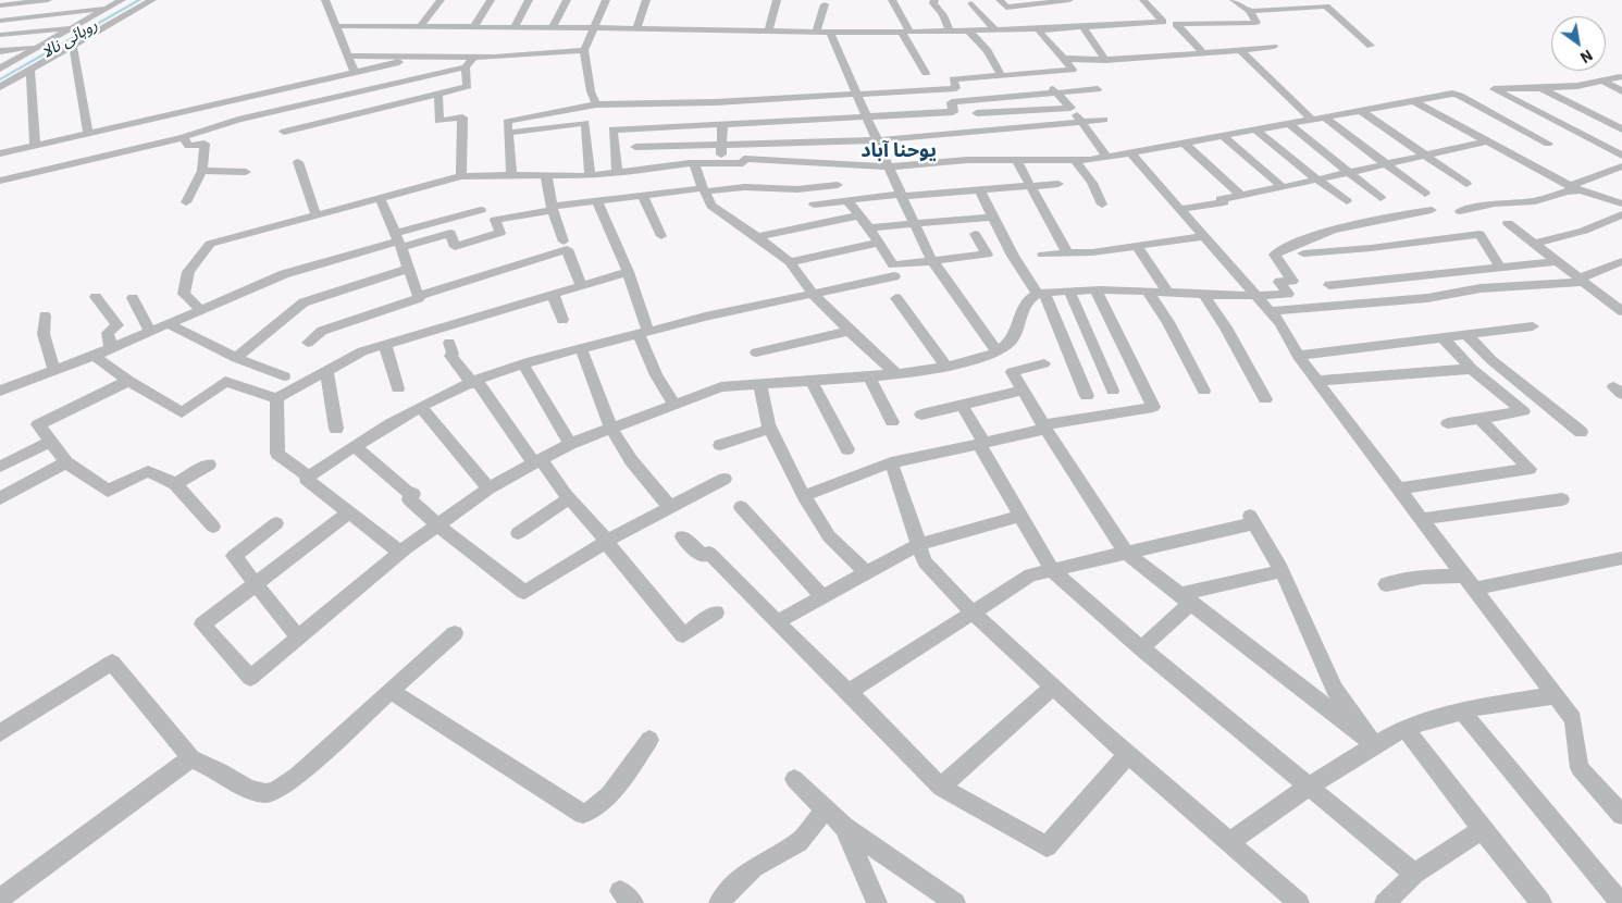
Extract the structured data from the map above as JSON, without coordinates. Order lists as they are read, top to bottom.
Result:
{
  "districts": ["یوحنا آباد"],
  "water": ["روہائی نالا"],
  "north": "bottom right"
}
